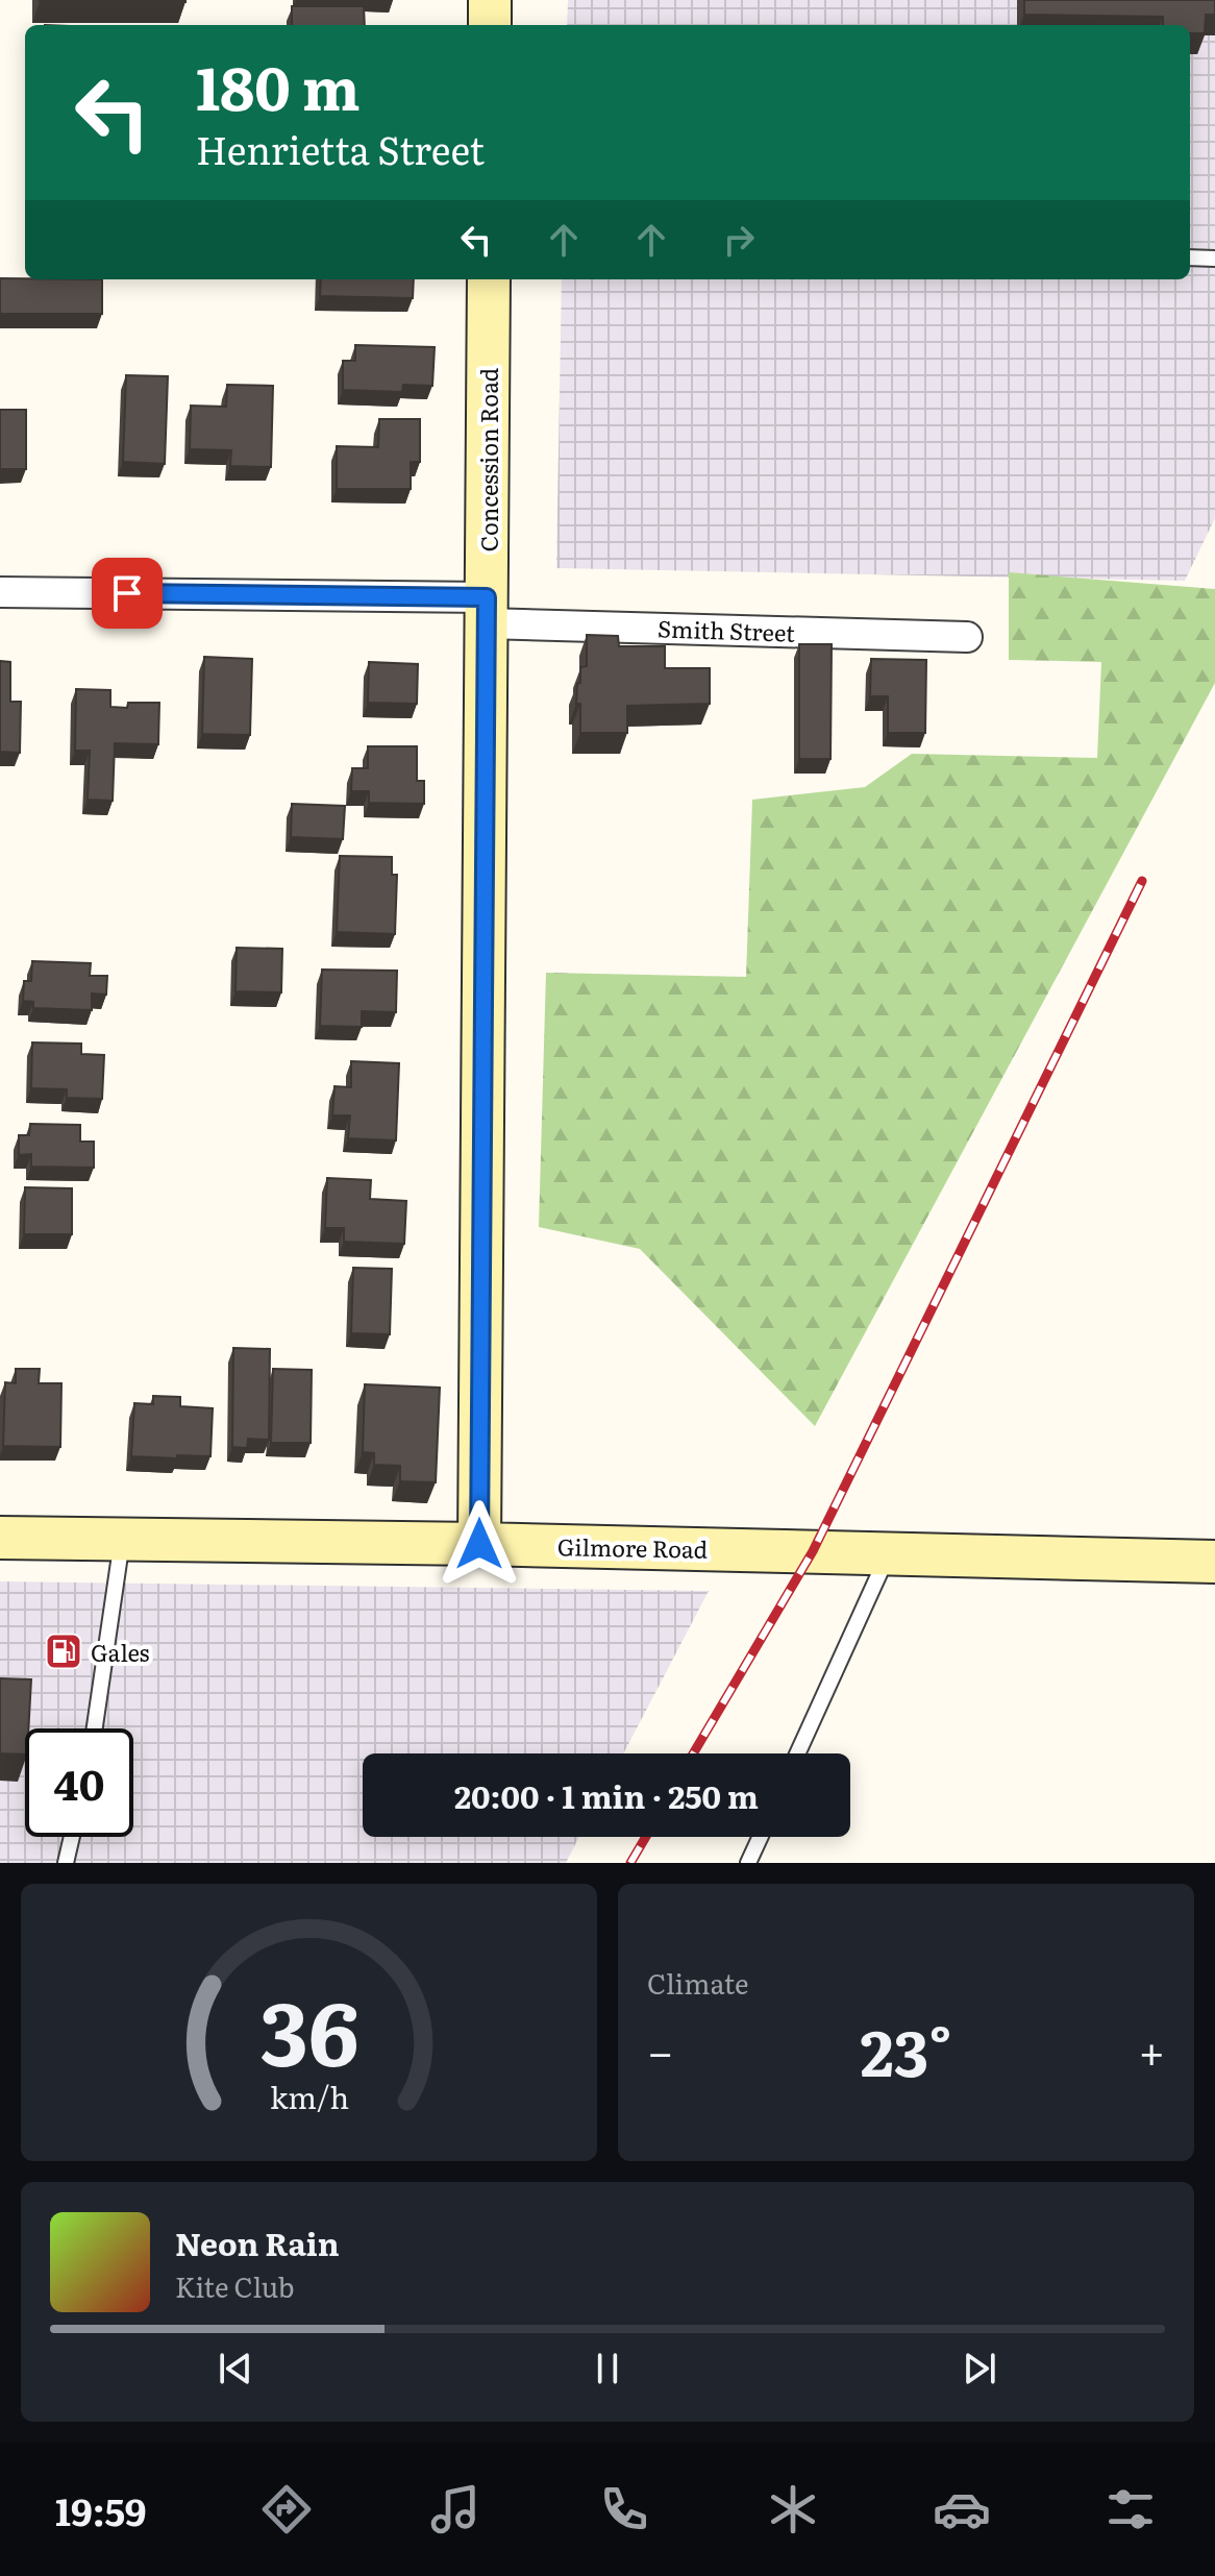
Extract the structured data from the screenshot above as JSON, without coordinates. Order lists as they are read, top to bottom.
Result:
{
  "streets": {
    "street": ["Concession Road", "Smith Street", "Gilmore Road"]
  },
  "crossings": [
    ["Concession Road", "Smith Street"],
    ["Concession Road", "Gilmore Road"]
  ],
  "places": {
    "fuel station": ["Gales"]
  },
  "page": {
    "turn": ["180 m", "Henrietta Street"],
    "limit": "40",
    "trip": "20:00 · 1 min · 250 m",
    "tile": "Climate",
    "heat": ["−", "23°", "+"],
    "song": ["Neon Rain", "Kite Club"],
    "tabs": "19:59",
    "gauge": ["36", "km/h"]
  }
}
